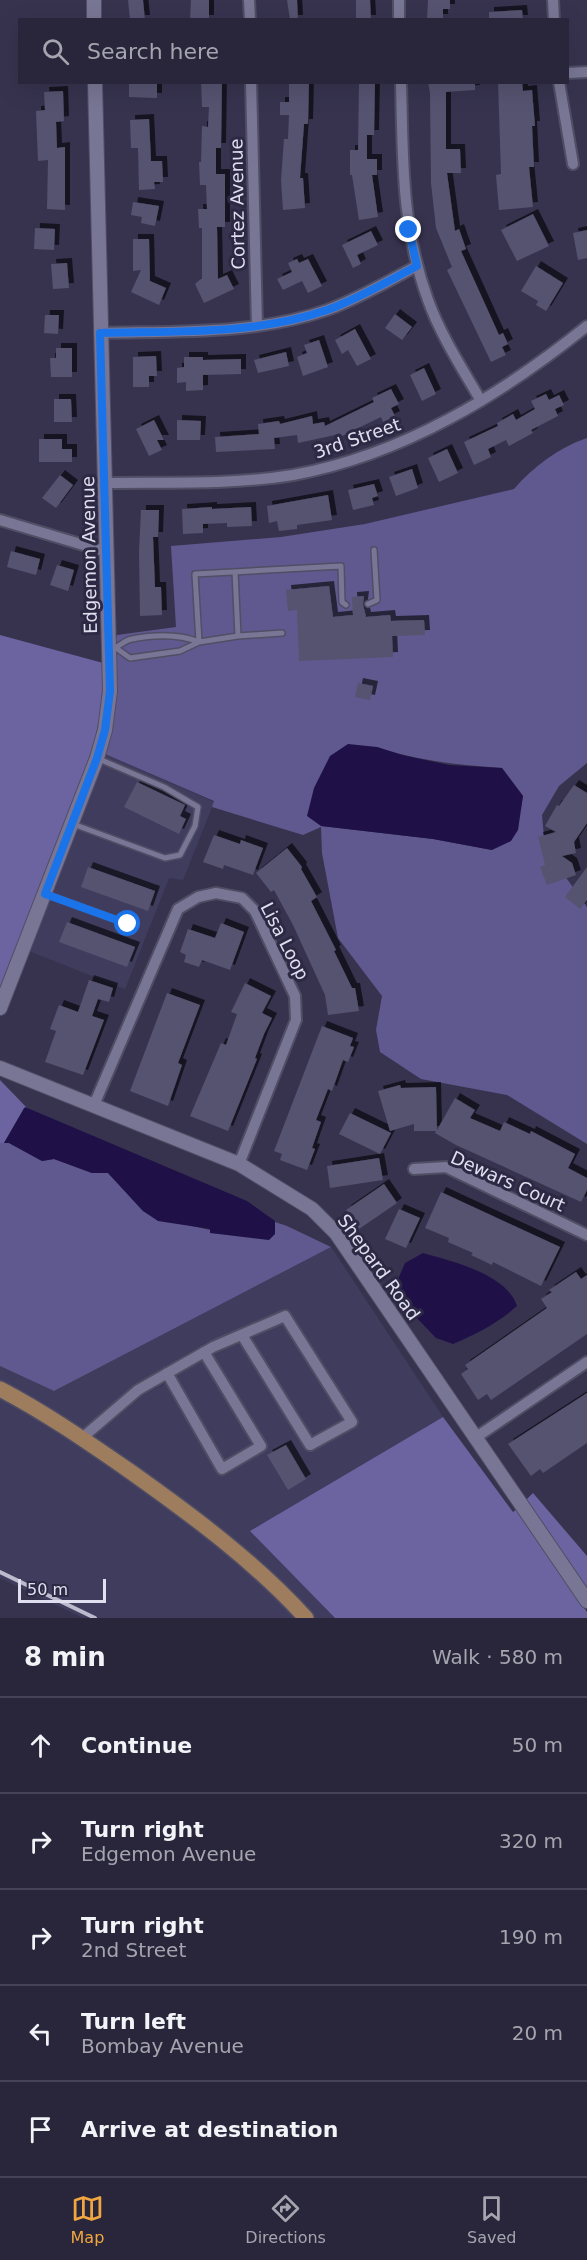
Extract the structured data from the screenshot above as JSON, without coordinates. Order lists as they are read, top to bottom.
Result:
{
  "streets": {
    "street": [
      "Cortez Avenue",
      "3rd Street",
      "Edgemon Avenue",
      "Lisa Loop",
      "Dewars Court",
      "Shepard Road"
    ]
  },
  "crossings": [
    ["3rd Street", "Edgemon Avenue"],
    ["Lisa Loop", "Shepard Road"]
  ],
  "scale_bar": "50 m",
  "page": {
    "search": "Search here",
    "scale": "50 m",
    "heading": ["8 min", "Walk · 580 m"],
    "list": [
      ["Continue", "50 m"],
      ["Turn right", "Edgemon Avenue", "320 m"],
      ["Turn right", "2nd Street", "190 m"],
      ["Turn left", "Bombay Avenue", "20 m"],
      "Arrive at destination"
    ],
    "nav": ["Map", "Directions", "Saved"]
  }
}
